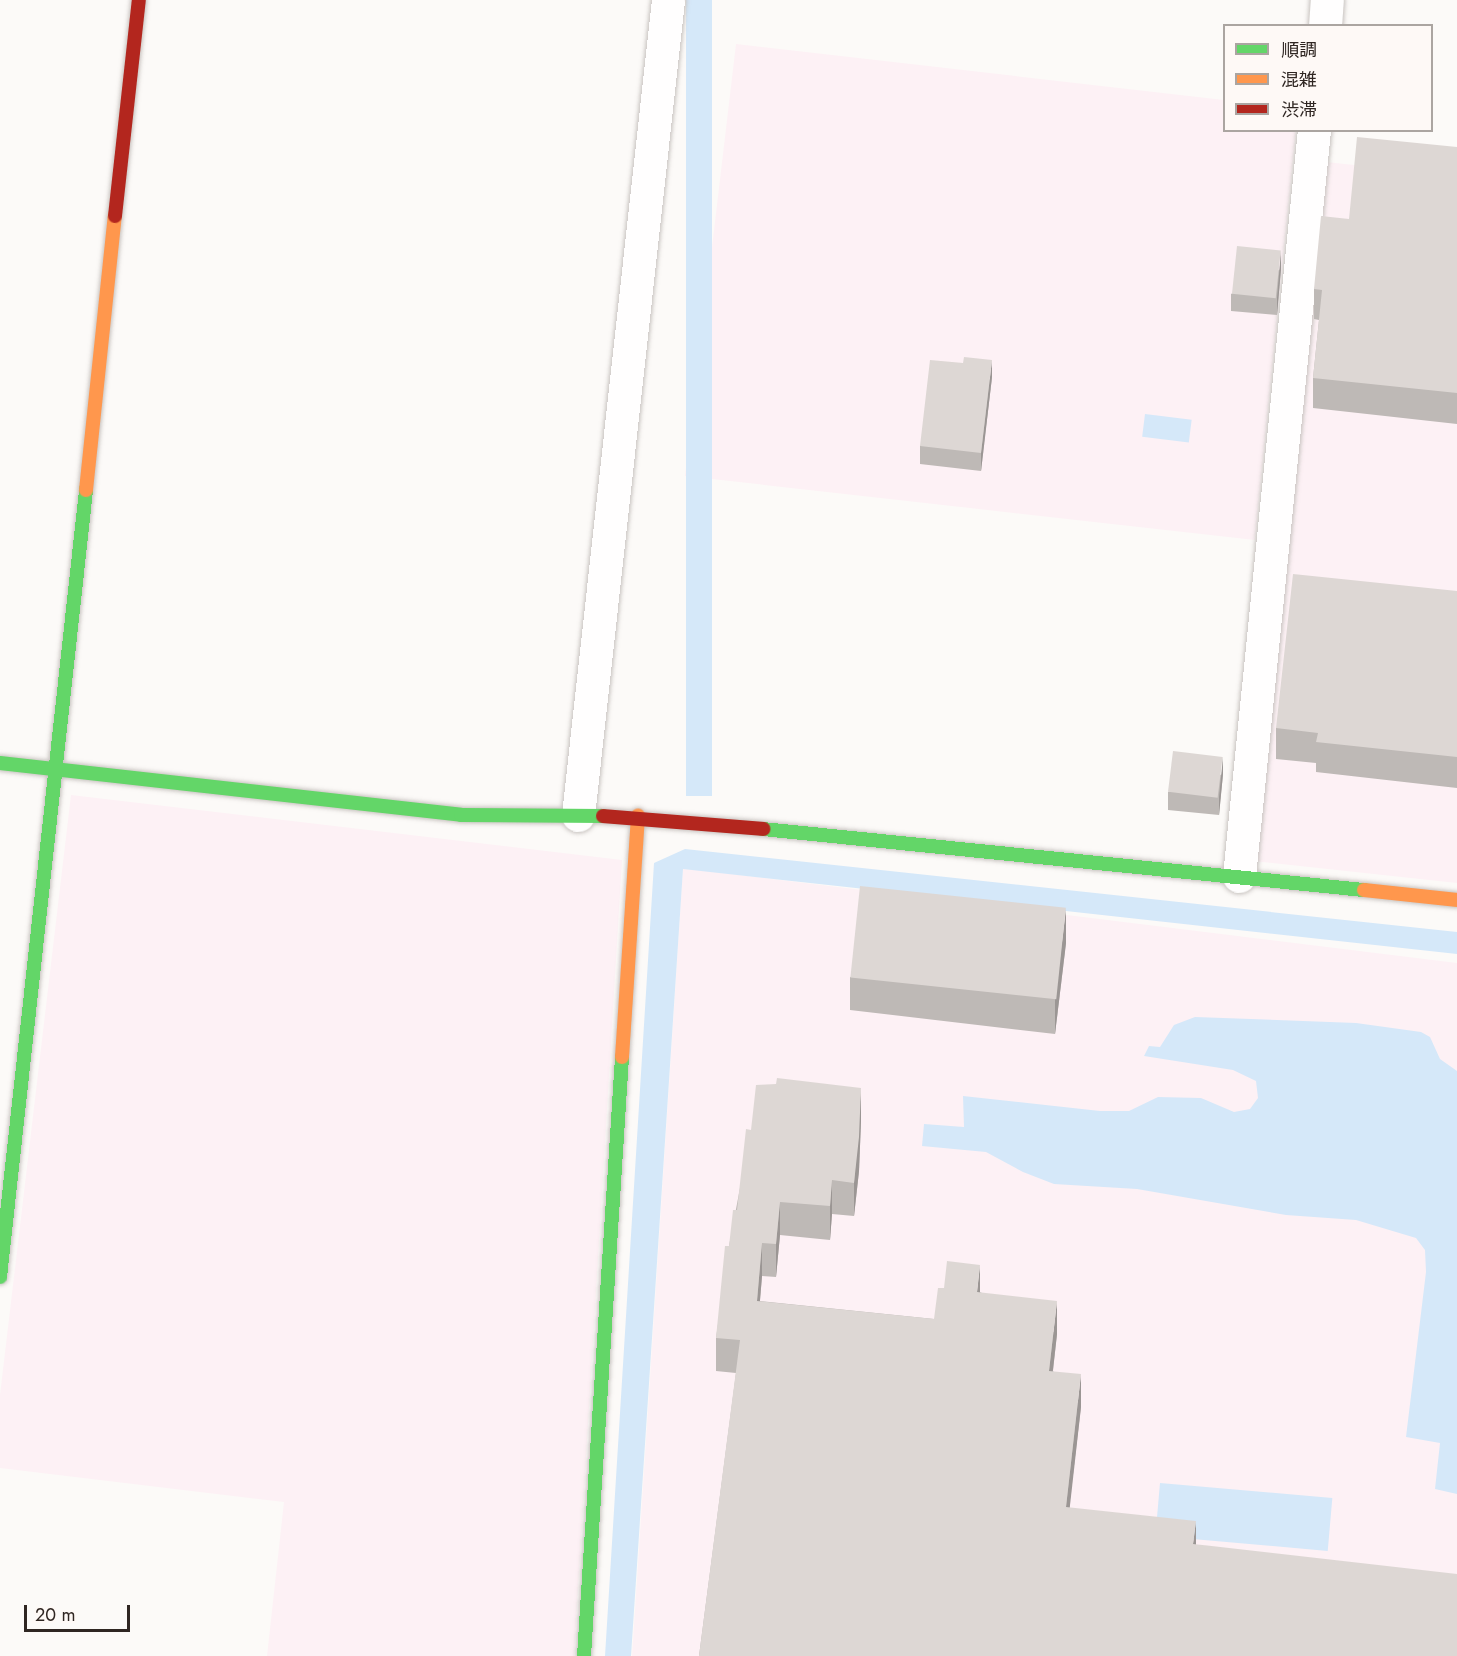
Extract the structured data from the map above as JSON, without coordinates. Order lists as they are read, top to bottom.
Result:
{
  "legend": ["順調", "混雑", "渋滞"],
  "scale_bar": "20 m"
}
